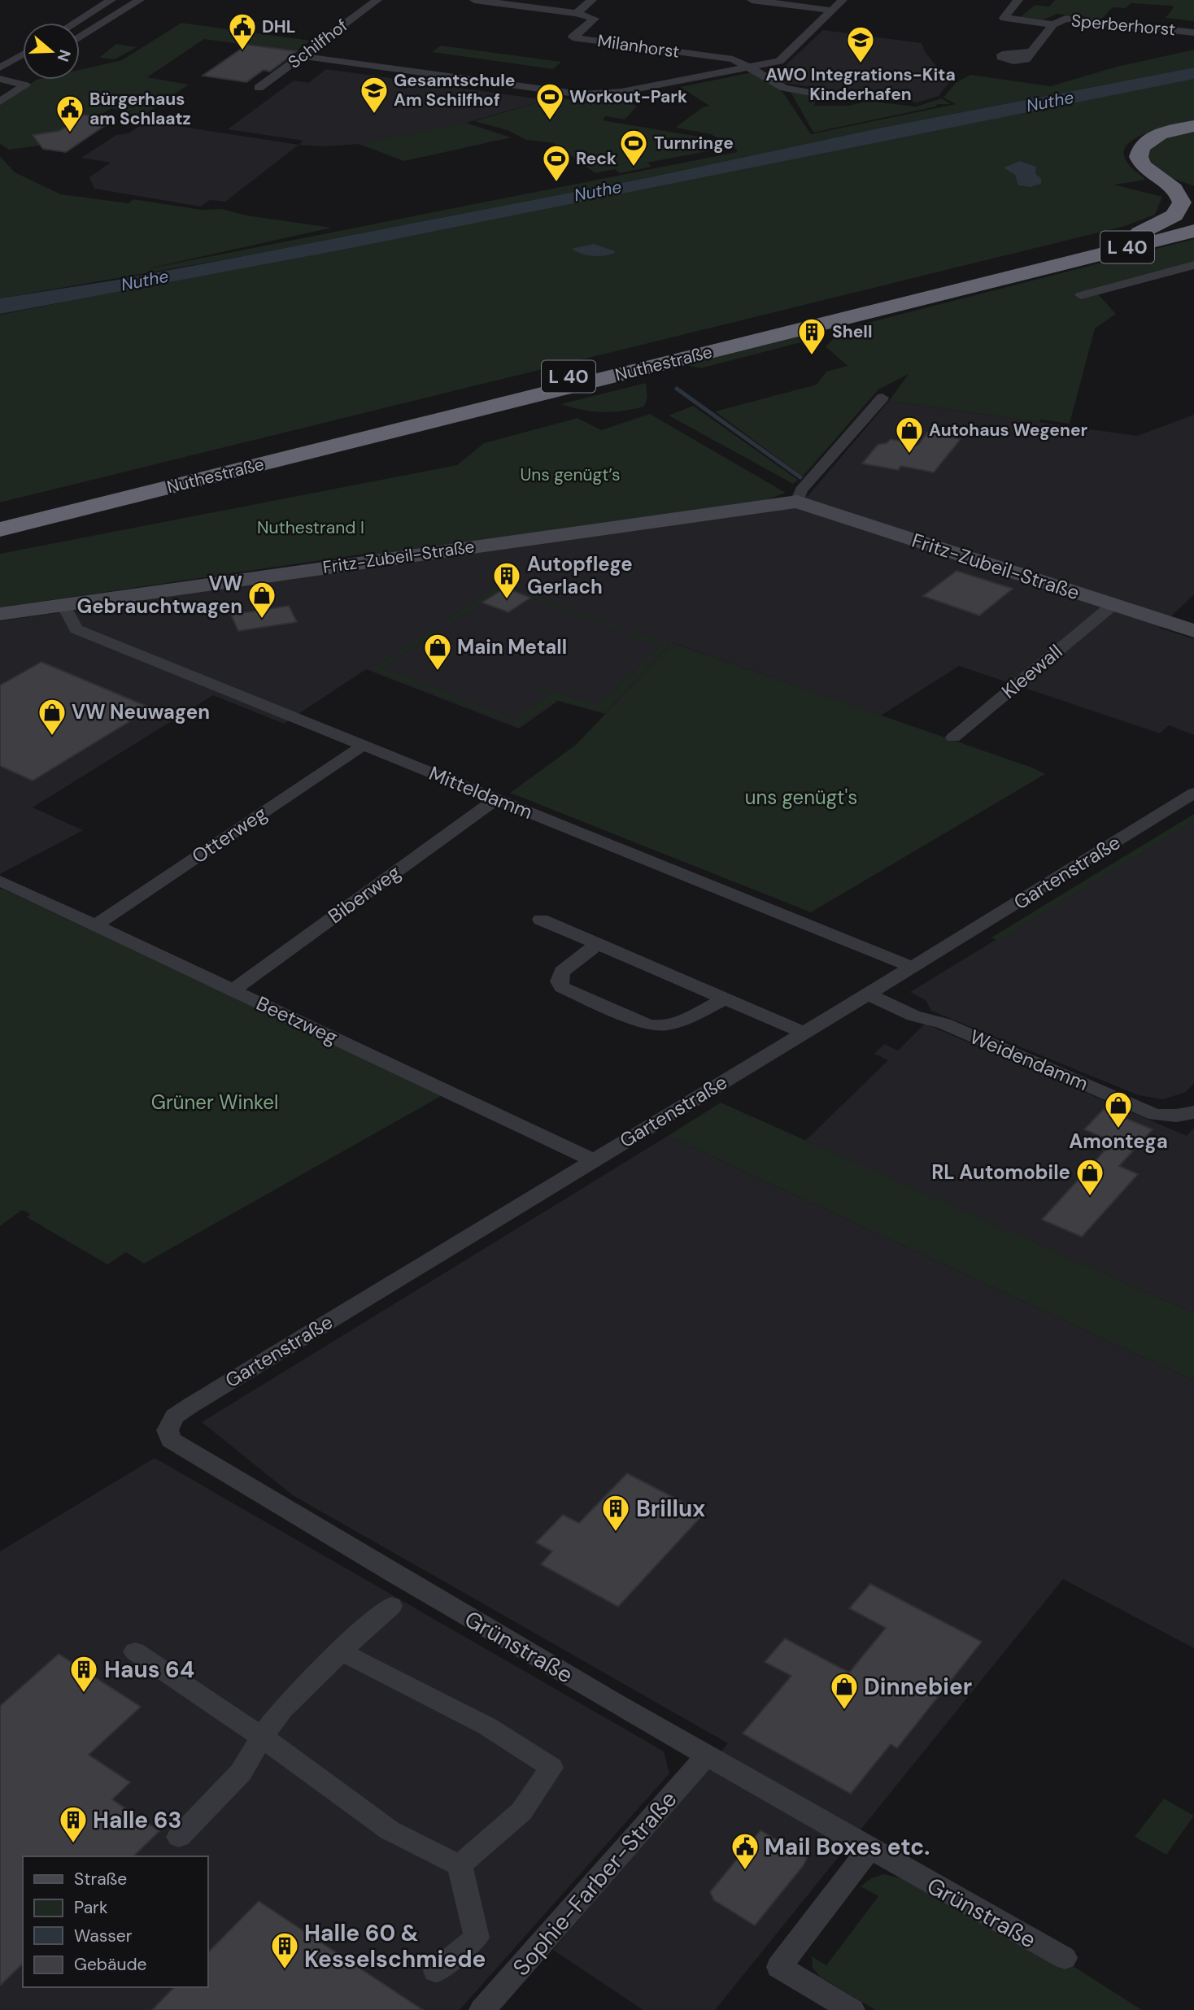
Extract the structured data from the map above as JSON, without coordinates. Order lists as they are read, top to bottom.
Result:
{
  "streets": {
    "highway": ["L 40", "Nuthestraße"],
    "street": [
      "Sperberhorst",
      "Schilfhof",
      "Milanhorst",
      "Fritz-Zubeil-Straße",
      "Kleewall",
      "Mitteldamm",
      "Otterweg",
      "Gartenstraße",
      "Biberweg",
      "Beetzweg",
      "Weidendamm",
      "Grünstraße",
      "Sophie-Farber-Straße"
    ]
  },
  "crossings": [
    ["Fritz-Zubeil-Straße", "Kleewall"],
    ["Fritz-Zubeil-Straße", "Mitteldamm"],
    ["Mitteldamm", "Otterweg"],
    ["Mitteldamm", "Gartenstraße"],
    ["Mitteldamm", "Biberweg"],
    ["Otterweg", "Beetzweg"],
    ["Gartenstraße", "Beetzweg"],
    ["Gartenstraße", "Weidendamm"],
    ["Gartenstraße", "Grünstraße"],
    ["Biberweg", "Beetzweg"],
    ["Grünstraße", "Sophie-Farber-Straße"]
  ],
  "water": ["Nuthe"],
  "parks": [
    "Uns genügt’s",
    "Nuthestrand I",
    "uns genügt's",
    "Grüner Winkel"
  ],
  "places": {
    "public building": ["DHL", "Bürgerhaus am Schlaatz", "Mail Boxes etc."],
    "school or university": ["AWO Integrations-Kita Kinderhafen", "Gesamtschule Am Schilfhof"],
    "sports": ["Workout-Park", "Turnringe", "Reck"],
    "building": [
      "Shell",
      "Autopflege Gerlach",
      "Brillux",
      "Haus 64",
      "Halle 63",
      "Halle 60 & Kesselschmiede"
    ],
    "shop": [
      "Autohaus Wegener",
      "VW Gebrauchtwagen",
      "Main Metall",
      "VW Neuwagen",
      "Amontega",
      "RL Automobile",
      "Dinnebier"
    ]
  },
  "legend": [
    "Straße",
    "Park",
    "Wasser",
    "Gebäude"
  ],
  "north": "right"
}
